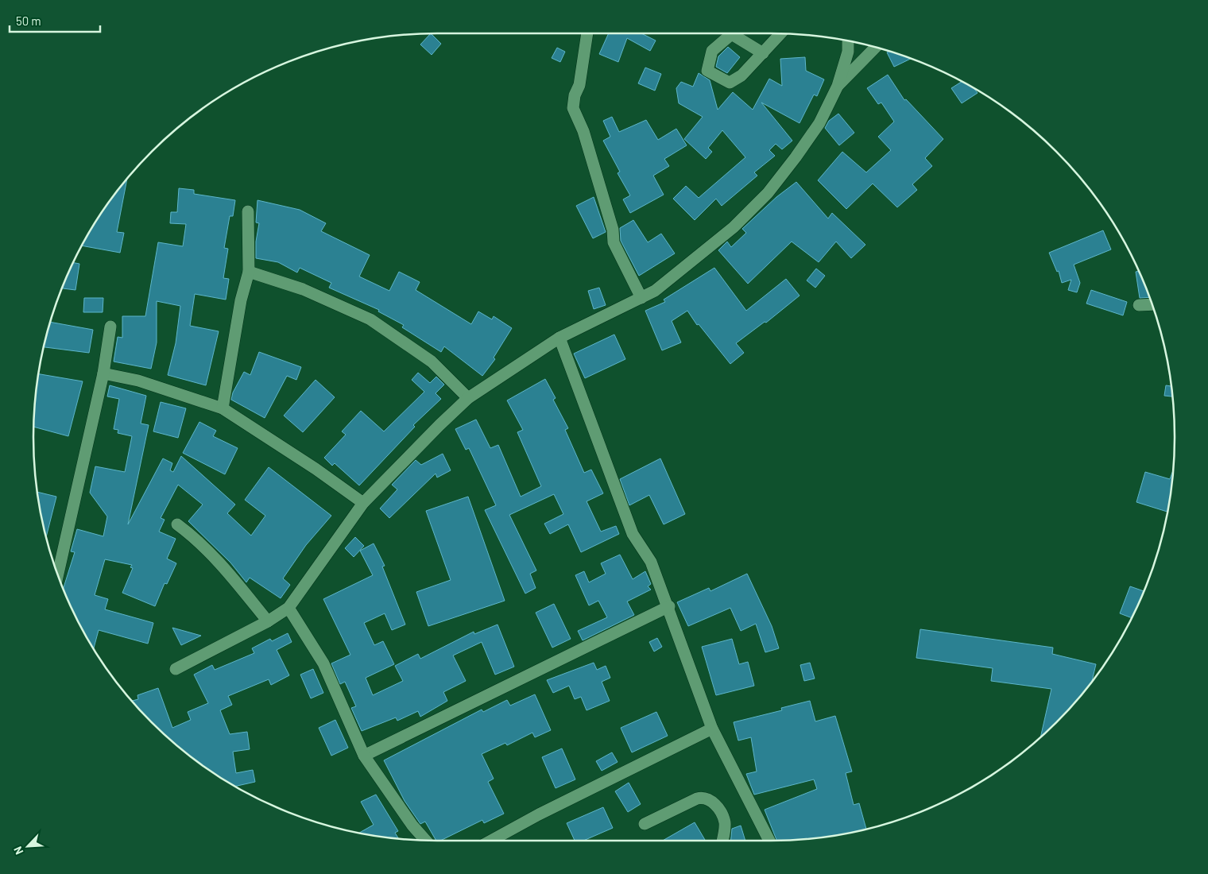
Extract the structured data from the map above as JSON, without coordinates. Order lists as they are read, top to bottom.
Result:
{
  "scale_bar": "50 m",
  "north": "bottom left"
}
